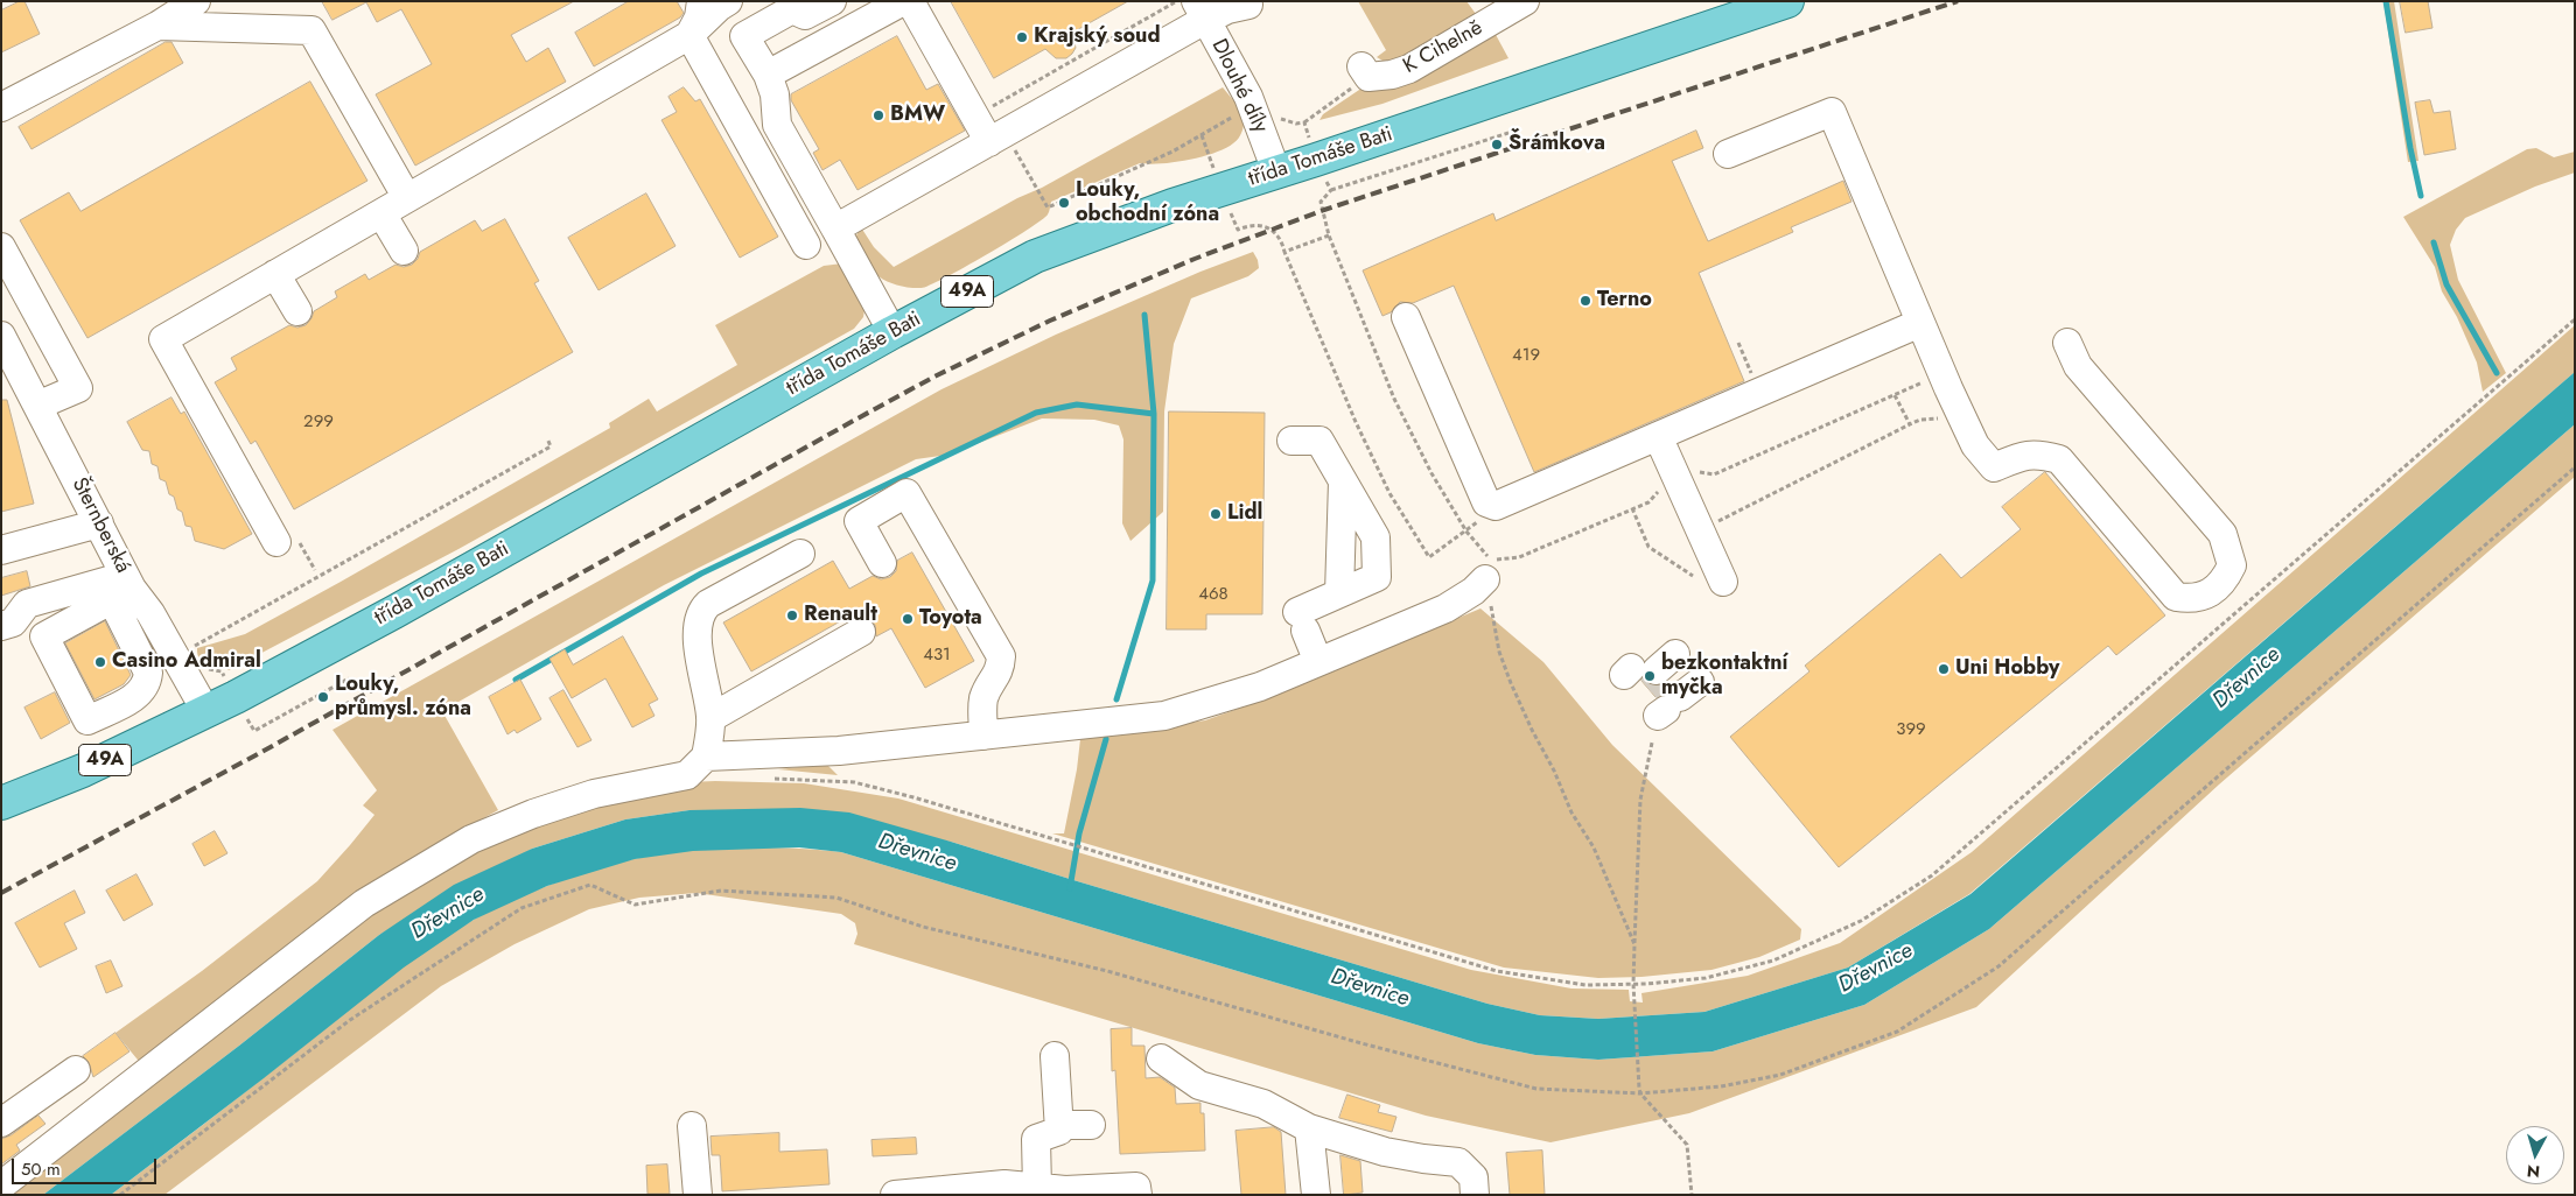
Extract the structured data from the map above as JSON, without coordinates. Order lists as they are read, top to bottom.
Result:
{
  "streets": {
    "main road": ["třída Tomáše Bati", "49A"],
    "street": ["K Cihelně", "Dlouhé díly", "Šternberská"]
  },
  "crossings": [
    ["Dlouhé díly", "třída Tomáše Bati"],
    ["třída Tomáše Bati", "Šternberská"]
  ],
  "water": ["Dřevnice"],
  "places": [
    "Krajský soud",
    "BMW",
    "Šrámkova",
    "Louky, obchodní zóna",
    "Terno",
    "Lidl",
    "Renault",
    "Toyota",
    "Casino Admiral",
    "Uni Hobby",
    "bezkontaktní myčka",
    "Louky, průmysl. zóna"
  ],
  "house_numbers": [
    "419",
    "299",
    "468",
    "431",
    "399"
  ],
  "scale_bar": "50 m",
  "north": "bottom"
}
